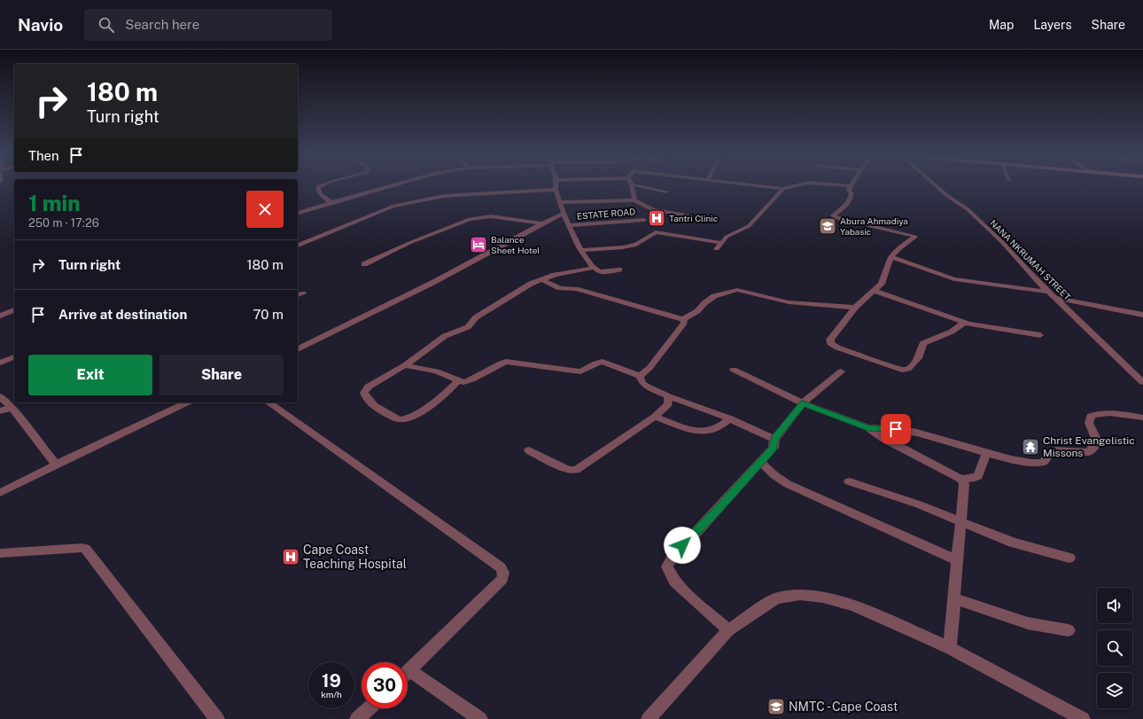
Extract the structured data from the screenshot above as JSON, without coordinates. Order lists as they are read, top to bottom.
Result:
{
  "streets": {
    "street": ["ESTATE ROAD", "NANA NKRUMAH STREET"]
  },
  "places": {
    "hospital": ["Tantri Clinic", "Cape Coast Teaching Hospital"],
    "school or university": ["Abura Ahmadiya Yabasic", "NMTC - Cape Coast"],
    "hotel": ["Balance Sheet Hotel"],
    "temple": ["Christ Evangelistic Missons"]
  },
  "page": {
    "header": "Navio",
    "search": "Search here",
    "nav": ["Map", "Layers", "Share"],
    "turn": ["180 m", "Turn right"],
    "then": "Then",
    "heading": ["1 min", "250 m · 17:26"],
    "list": [
      {
        "name": "Turn right",
        "value": "180 m"
      },
      {
        "name": "Arrive at destination",
        "value": "70 m"
      }
    ],
    "buttons": ["Exit", "Share"],
    "speed": "19 km/h",
    "limit": "30"
  }
}
